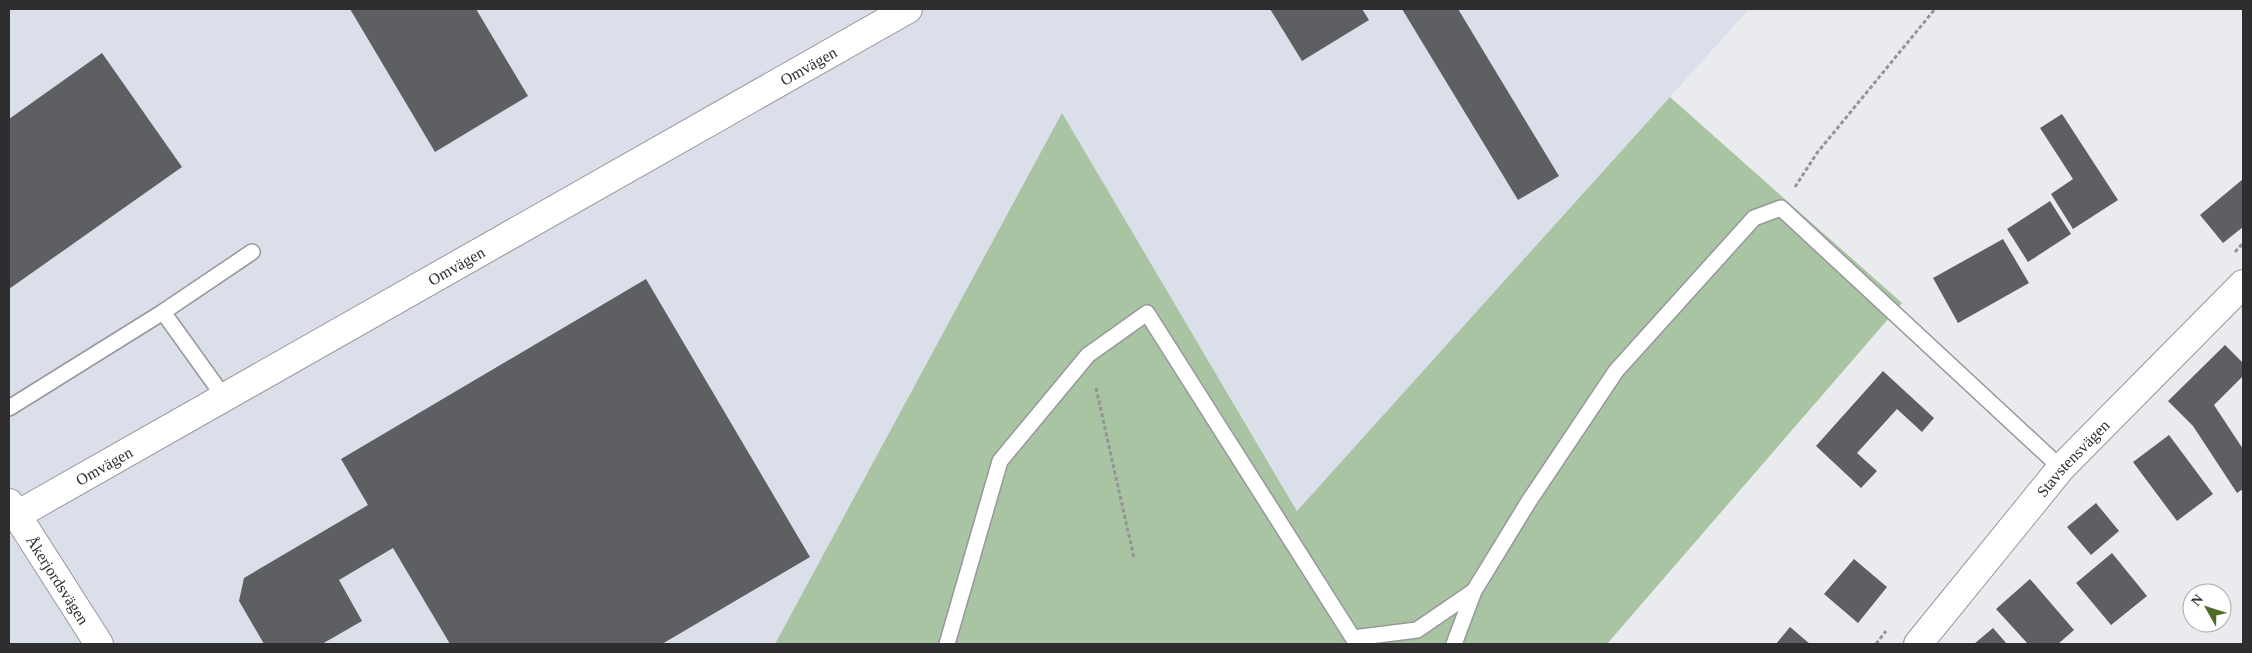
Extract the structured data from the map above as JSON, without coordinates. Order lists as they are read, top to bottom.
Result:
{
  "streets": {
    "street": ["Omvägen", "Stavstensvägen", "Åkerjordsvägen"]
  },
  "crossings": [
    ["Omvägen", "Åkerjordsvägen"]
  ],
  "north": "top left"
}
